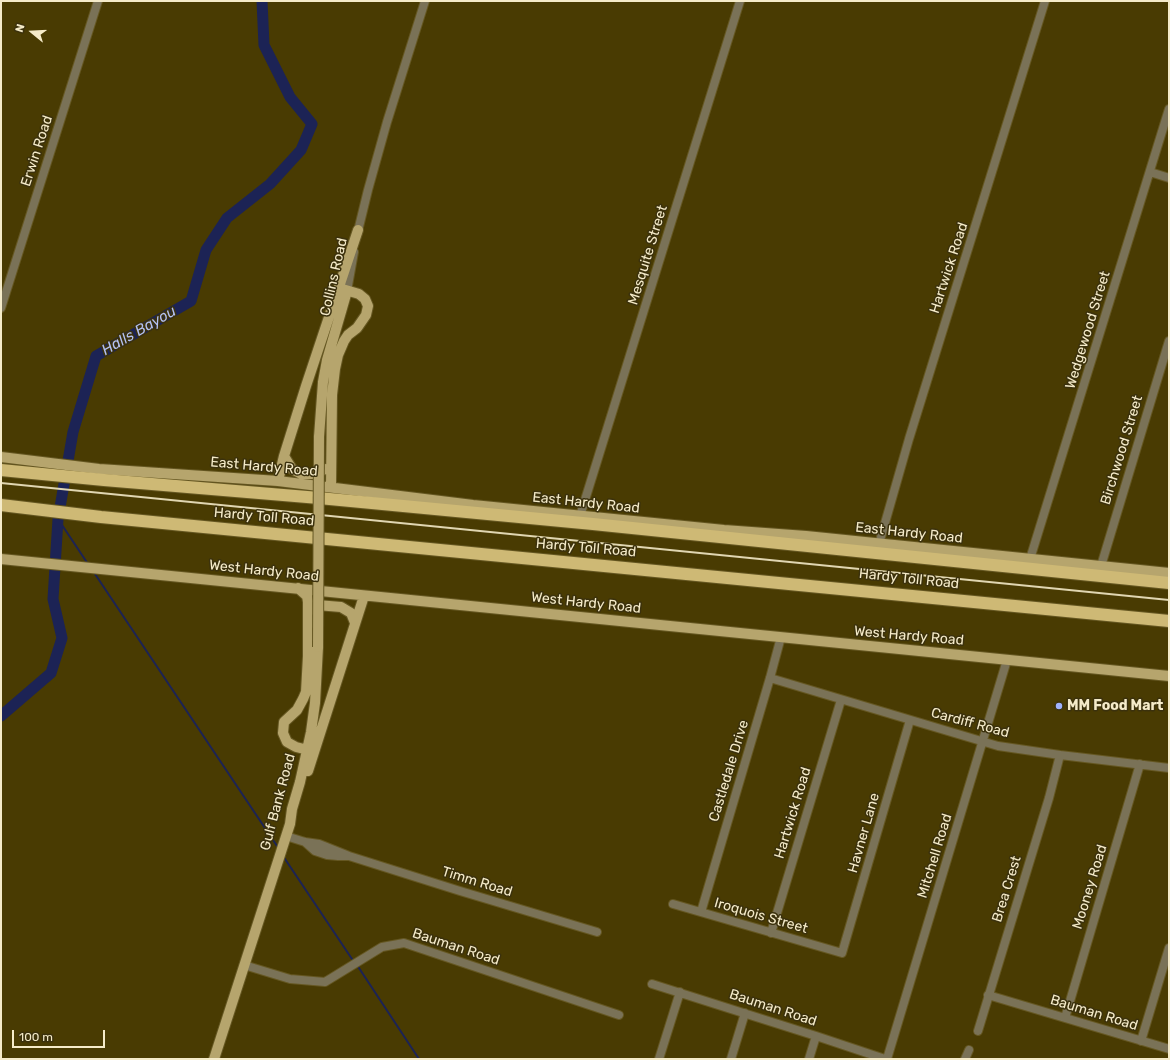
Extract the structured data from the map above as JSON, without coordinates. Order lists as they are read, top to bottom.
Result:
{
  "streets": {
    "highway": ["Hardy Toll Road"],
    "main road": [
      "Collins Road",
      "East Hardy Road",
      "West Hardy Road",
      "Gulf Bank Road"
    ],
    "street": [
      "Erwin Road",
      "Mesquite Street",
      "Hartwick Road",
      "Wedgewood Street",
      "Birchwood Street",
      "Cardiff Road",
      "Castledale Drive",
      "Havner Lane",
      "Mitchell Road",
      "Timm Road",
      "Mooney Road",
      "Brea Crest",
      "Iroquois Street",
      "Bauman Road"
    ]
  },
  "crossings": [
    ["Mesquite Street", "East Hardy Road"],
    ["Hartwick Road", "East Hardy Road"],
    ["Hartwick Road", "Cardiff Road"],
    ["Hartwick Road", "Iroquois Street"],
    ["Collins Road", "Gulf Bank Road"],
    ["Wedgewood Street", "East Hardy Road"],
    ["Birchwood Street", "East Hardy Road"],
    ["West Hardy Road", "Castledale Drive"],
    ["West Hardy Road", "Mitchell Road"],
    ["Cardiff Road", "Castledale Drive"],
    ["Cardiff Road", "Havner Lane"],
    ["Cardiff Road", "Mitchell Road"],
    ["Cardiff Road", "Mooney Road"],
    ["Cardiff Road", "Brea Crest"],
    ["Castledale Drive", "Iroquois Street"],
    ["Gulf Bank Road", "Timm Road"],
    ["Gulf Bank Road", "Bauman Road"],
    ["Havner Lane", "Iroquois Street"],
    ["Mitchell Road", "Bauman Road"],
    ["Mooney Road", "Bauman Road"],
    ["Brea Crest", "Bauman Road"]
  ],
  "water": ["Halls Bayou"],
  "places": ["MM Food Mart"],
  "scale_bar": "100 m",
  "north": "left"
}
